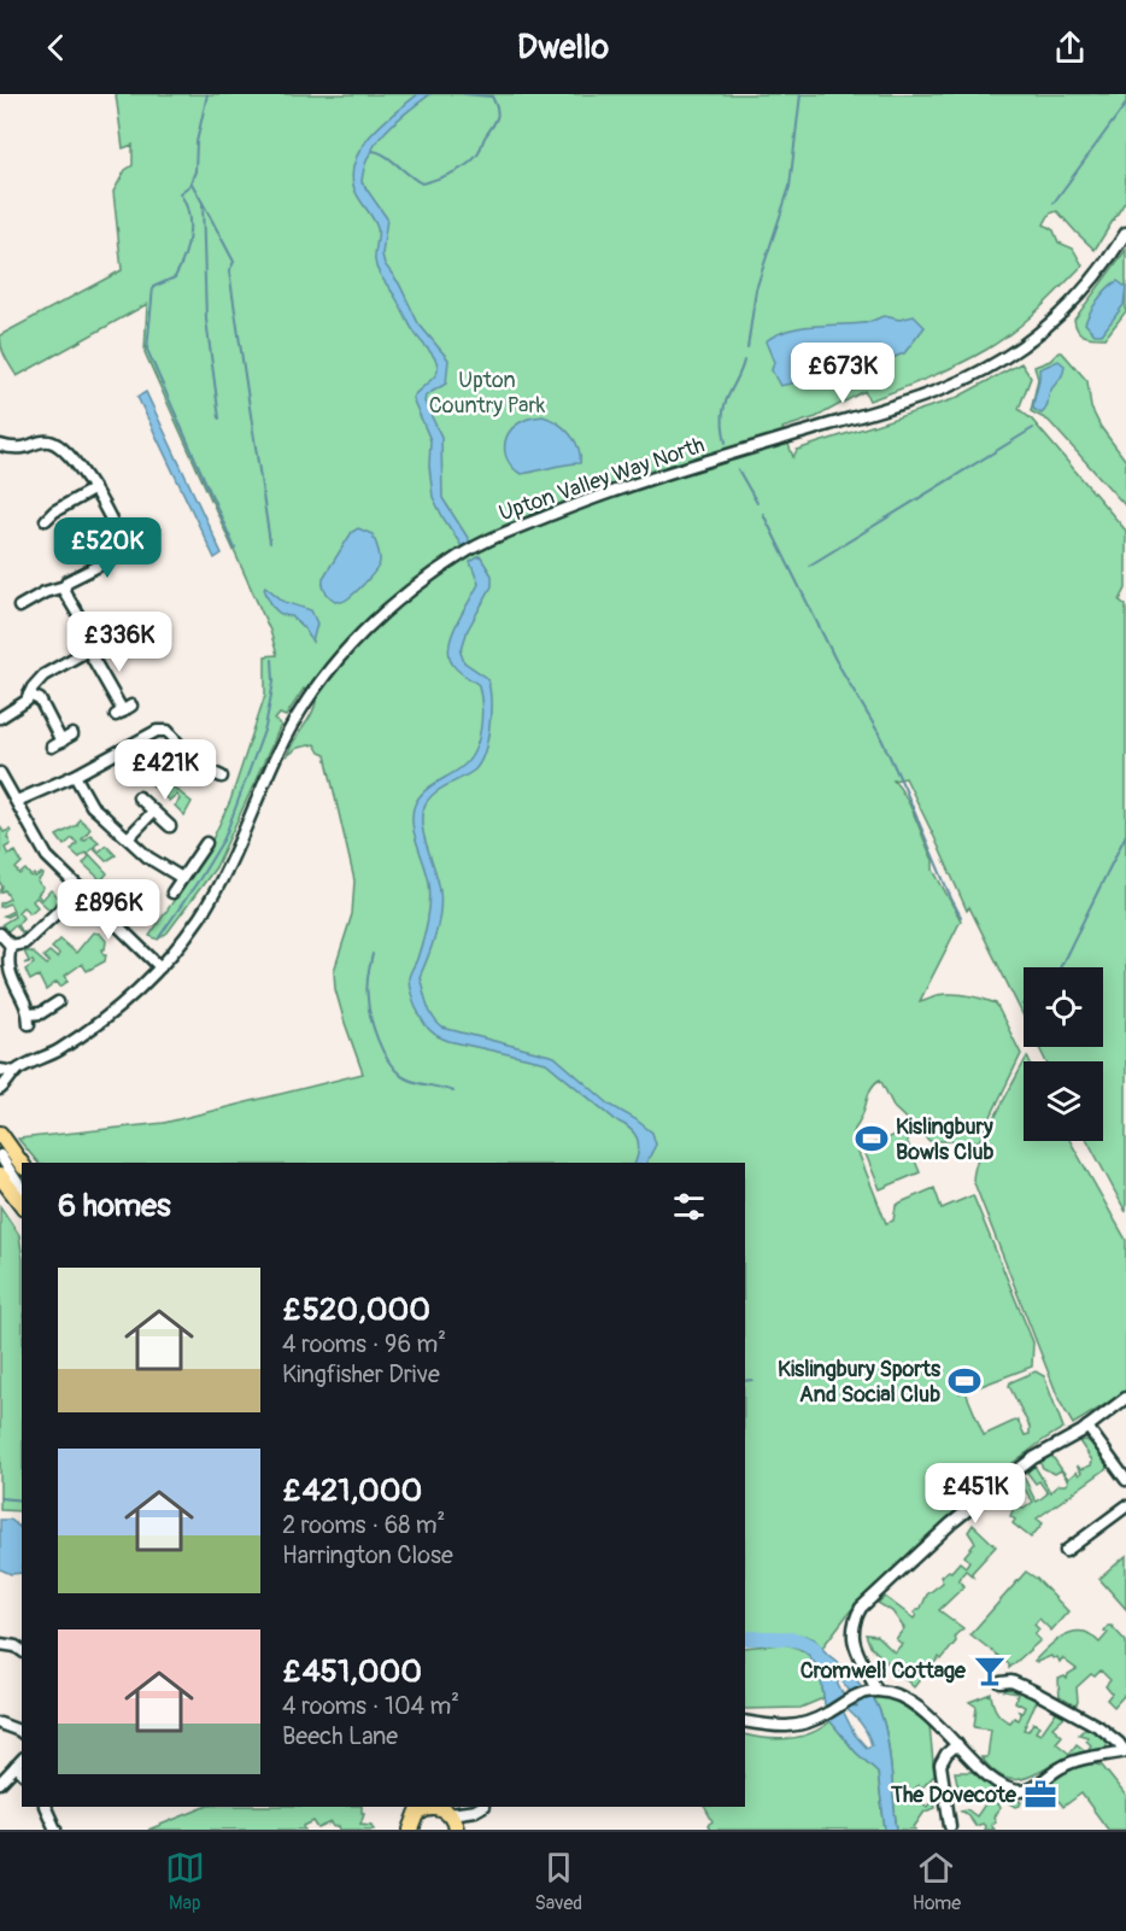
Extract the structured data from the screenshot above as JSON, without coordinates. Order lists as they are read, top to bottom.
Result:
{
  "streets": {
    "street": ["Upton Valley Way North"]
  },
  "parks": ["Upton Country Park"],
  "places": {
    "sports": ["Kislingbury Bowls Club", "Kislingbury Sports And Social Club"],
    "bar": ["Cromwell Cottage"],
    "office": ["The Dovecote"]
  },
  "page": {
    "header": "Dwello",
    "price": [
      "£673K",
      "£520K",
      "£336K",
      "£421K",
      "£896K",
      "£451K"
    ],
    "heading": "6 homes",
    "list": [
      {
        "name": "£520,000",
        "note": "4 rooms · 96 m² · Kingfisher Drive"
      },
      {
        "name": "£421,000",
        "note": "2 rooms · 68 m² · Harrington Close"
      },
      {
        "name": "£451,000",
        "note": "4 rooms · 104 m² · Beech Lane"
      }
    ],
    "tabs": ["Map", "Saved", "Home"]
  }
}
